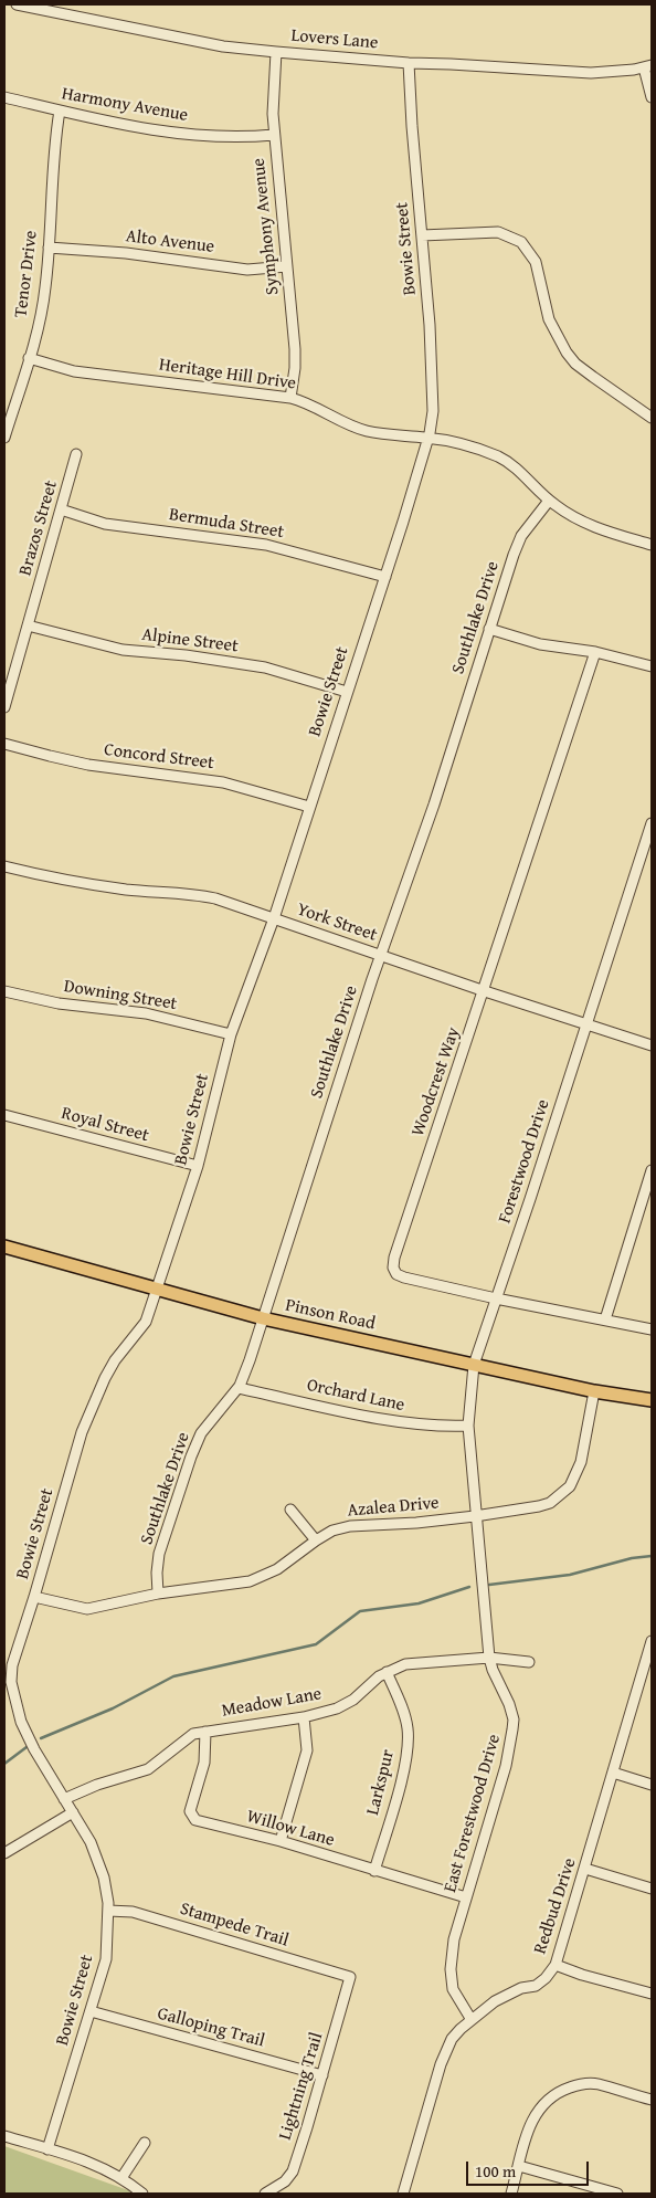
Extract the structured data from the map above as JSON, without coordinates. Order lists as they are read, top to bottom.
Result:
{
  "streets": {
    "main road": ["Pinson Road"],
    "street": [
      "Lovers Lane",
      "Harmony Avenue",
      "Symphony Avenue",
      "Alto Avenue",
      "Bowie Street",
      "Tenor Drive",
      "Heritage Hill Drive",
      "Bermuda Street",
      "Brazos Street",
      "Southlake Drive",
      "Alpine Street",
      "Concord Street",
      "York Street",
      "Downing Street",
      "Woodcrest Way",
      "Royal Street",
      "Forestwood Drive",
      "Orchard Lane",
      "Azalea Drive",
      "Meadow Lane",
      "Larkspur",
      "East Forestwood Drive",
      "Willow Lane",
      "Redbud Drive",
      "Stampede Trail",
      "Galloping Trail",
      "Lightning Trail"
    ]
  },
  "crossings": [
    ["Lovers Lane", "Symphony Avenue"],
    ["Lovers Lane", "Bowie Street"],
    ["Harmony Avenue", "Symphony Avenue"],
    ["Harmony Avenue", "Tenor Drive"],
    ["Symphony Avenue", "Alto Avenue"],
    ["Symphony Avenue", "Heritage Hill Drive"],
    ["Alto Avenue", "Tenor Drive"],
    ["Bowie Street", "Heritage Hill Drive"],
    ["Bowie Street", "Bermuda Street"],
    ["Bowie Street", "Alpine Street"],
    ["Bowie Street", "Concord Street"],
    ["Bowie Street", "York Street"],
    ["Bowie Street", "Downing Street"],
    ["Bowie Street", "Royal Street"],
    ["Bowie Street", "Pinson Road"],
    ["Bowie Street", "Azalea Drive"],
    ["Bowie Street", "Meadow Lane"],
    ["Bowie Street", "Stampede Trail"],
    ["Bowie Street", "Galloping Trail"],
    ["Tenor Drive", "Heritage Hill Drive"],
    ["Heritage Hill Drive", "Southlake Drive"],
    ["Bermuda Street", "Brazos Street"],
    ["Brazos Street", "Alpine Street"],
    ["Southlake Drive", "York Street"],
    ["Southlake Drive", "Pinson Road"],
    ["Southlake Drive", "Orchard Lane"],
    ["Southlake Drive", "Azalea Drive"],
    ["York Street", "Woodcrest Way"],
    ["York Street", "Forestwood Drive"],
    ["Woodcrest Way", "Forestwood Drive"],
    ["Forestwood Drive", "Pinson Road"],
    ["Forestwood Drive", "Orchard Lane"],
    ["Forestwood Drive", "Azalea Drive"],
    ["Forestwood Drive", "East Forestwood Drive"],
    ["Pinson Road", "Azalea Drive"],
    ["Azalea Drive", "East Forestwood Drive"],
    ["Meadow Lane", "Larkspur"],
    ["Meadow Lane", "East Forestwood Drive"],
    ["Meadow Lane", "Willow Lane"],
    ["Larkspur", "Willow Lane"],
    ["East Forestwood Drive", "Willow Lane"],
    ["East Forestwood Drive", "Redbud Drive"],
    ["Stampede Trail", "Lightning Trail"],
    ["Galloping Trail", "Lightning Trail"]
  ],
  "scale_bar": "100 m"
}
